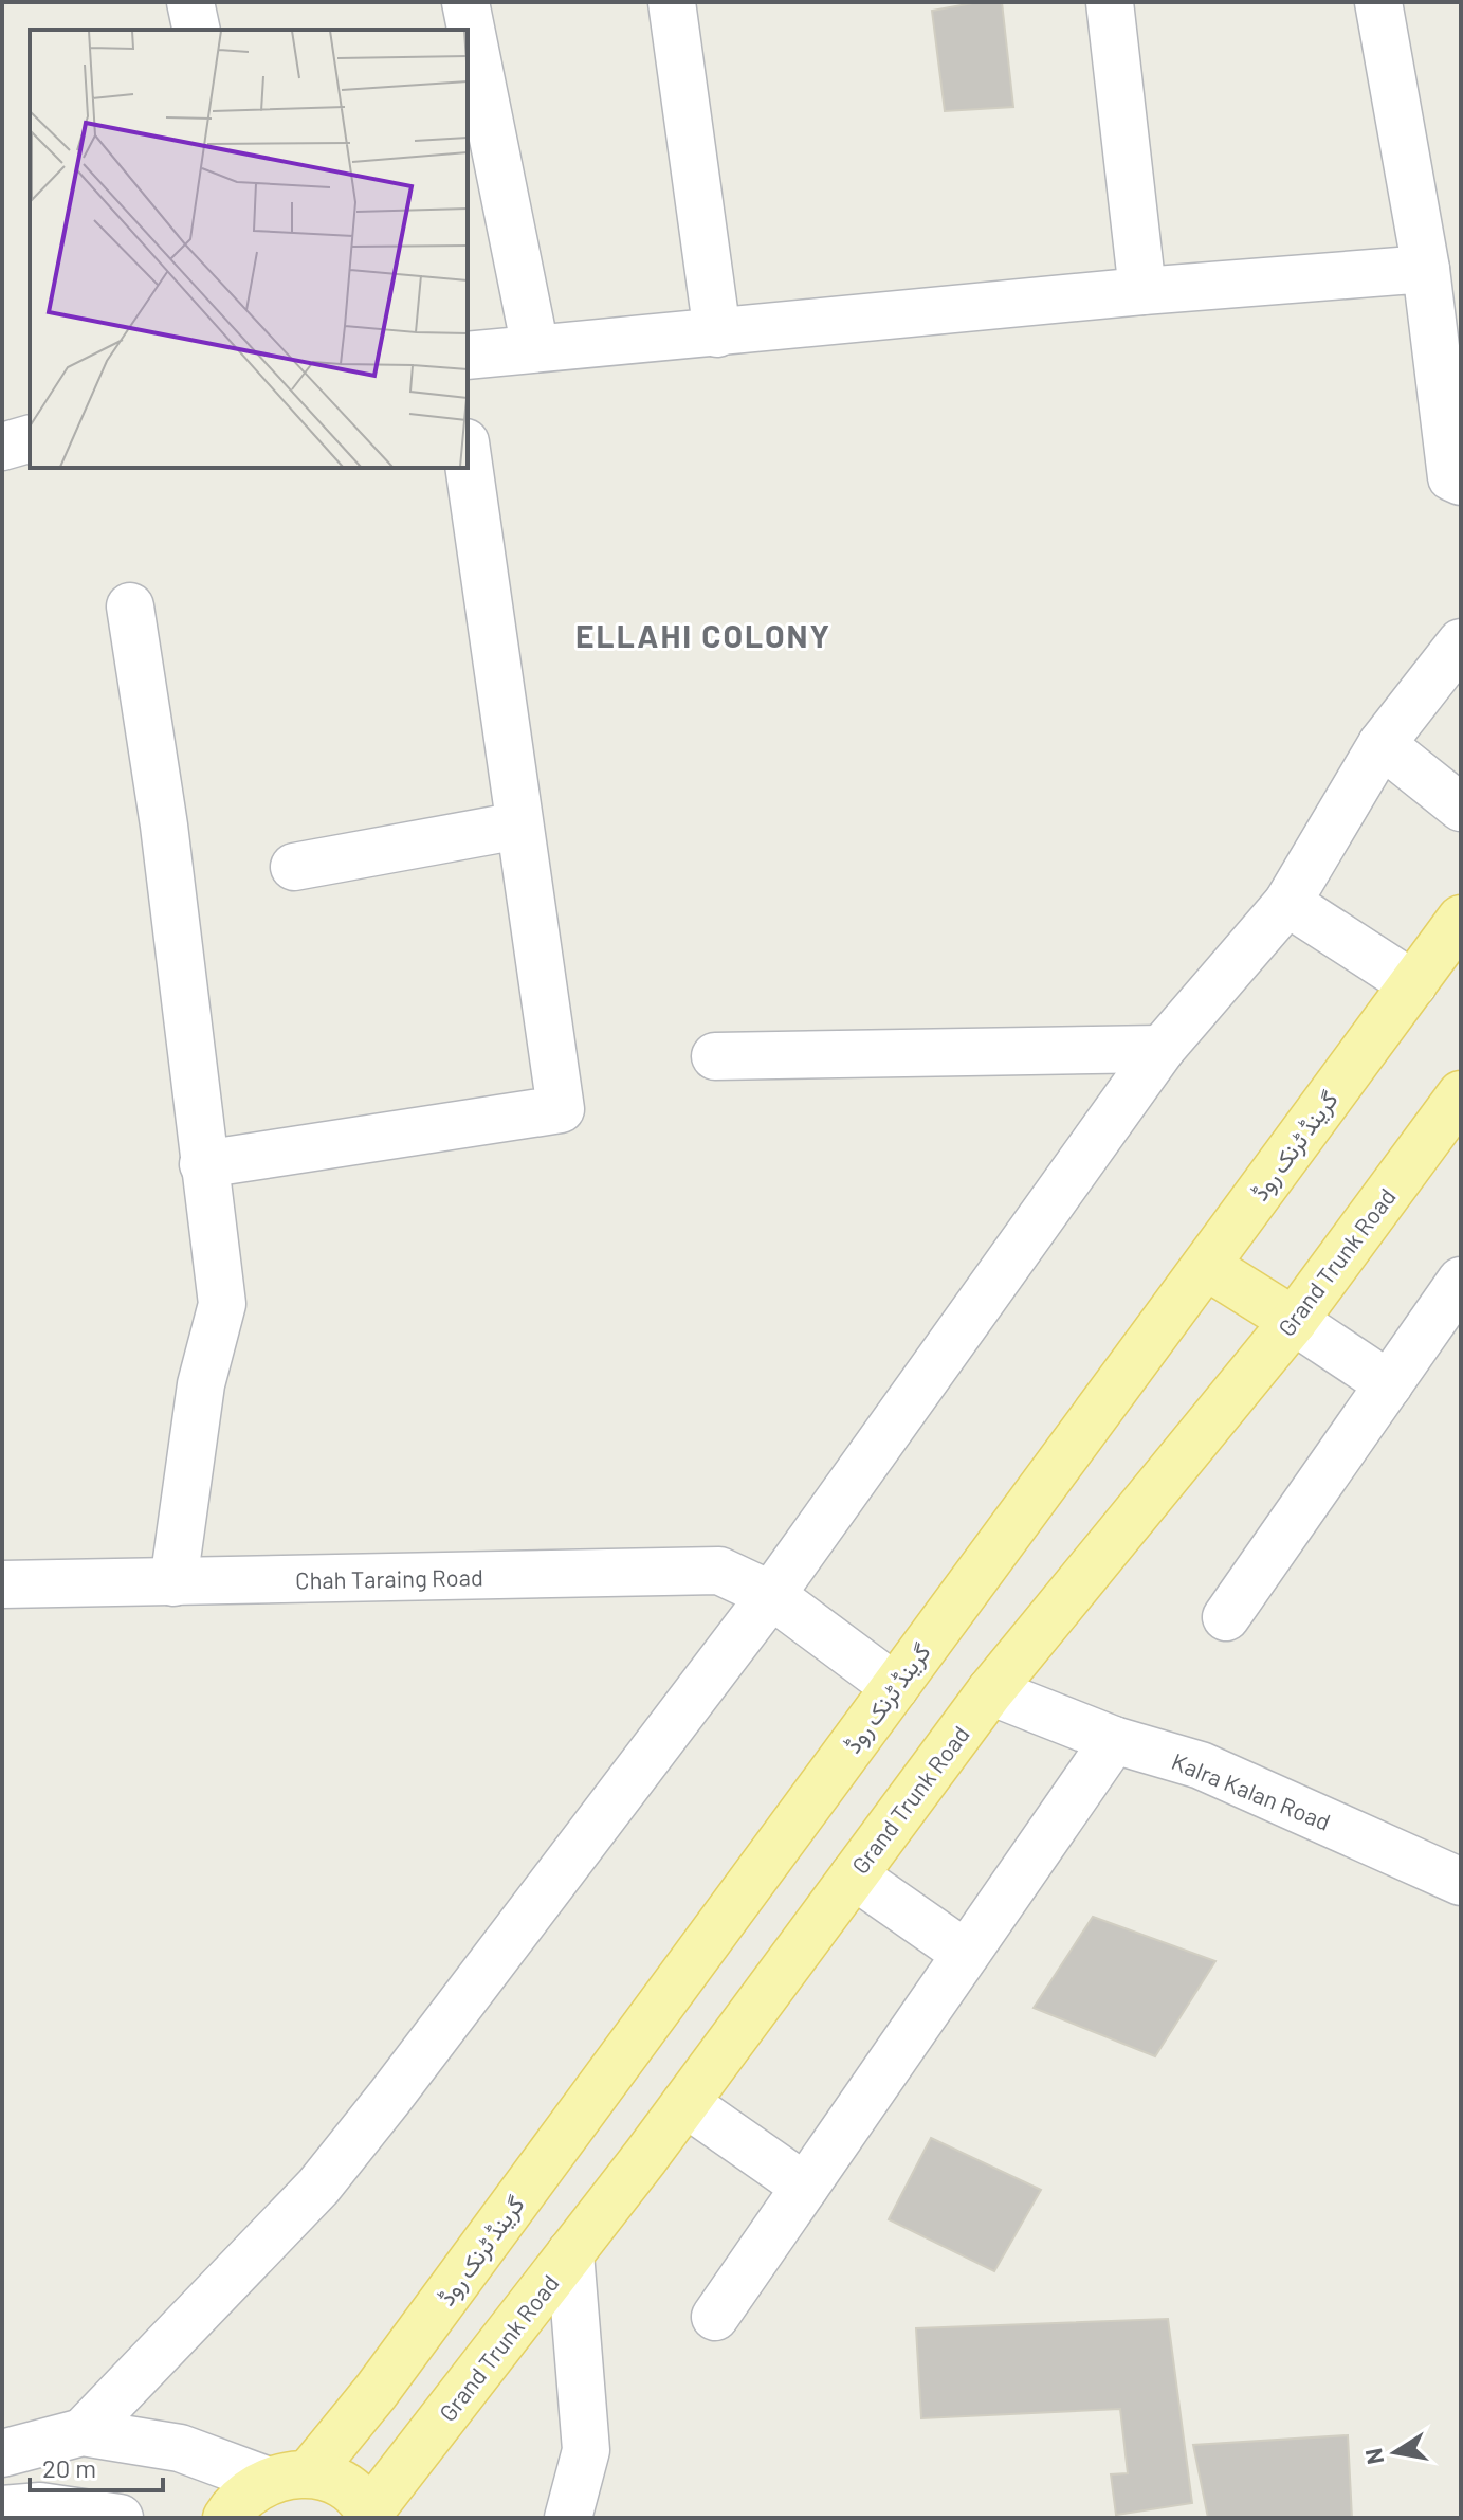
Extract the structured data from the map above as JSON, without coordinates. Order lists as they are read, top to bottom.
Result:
{
  "streets": {
    "main road": ["گرینڈ ٹرنک روڈ", "Grand Trunk Road"],
    "street": ["Chah Taraing Road", "Kalra Kalan Road"]
  },
  "crossings": [
    ["گرینڈ ٹرنک روڈ", "Chah Taraing Road"],
    ["Grand Trunk Road", "Kalra Kalan Road"]
  ],
  "districts": ["ELLAHI COLONY"],
  "scale_bar": "20 m",
  "north": "left"
}
